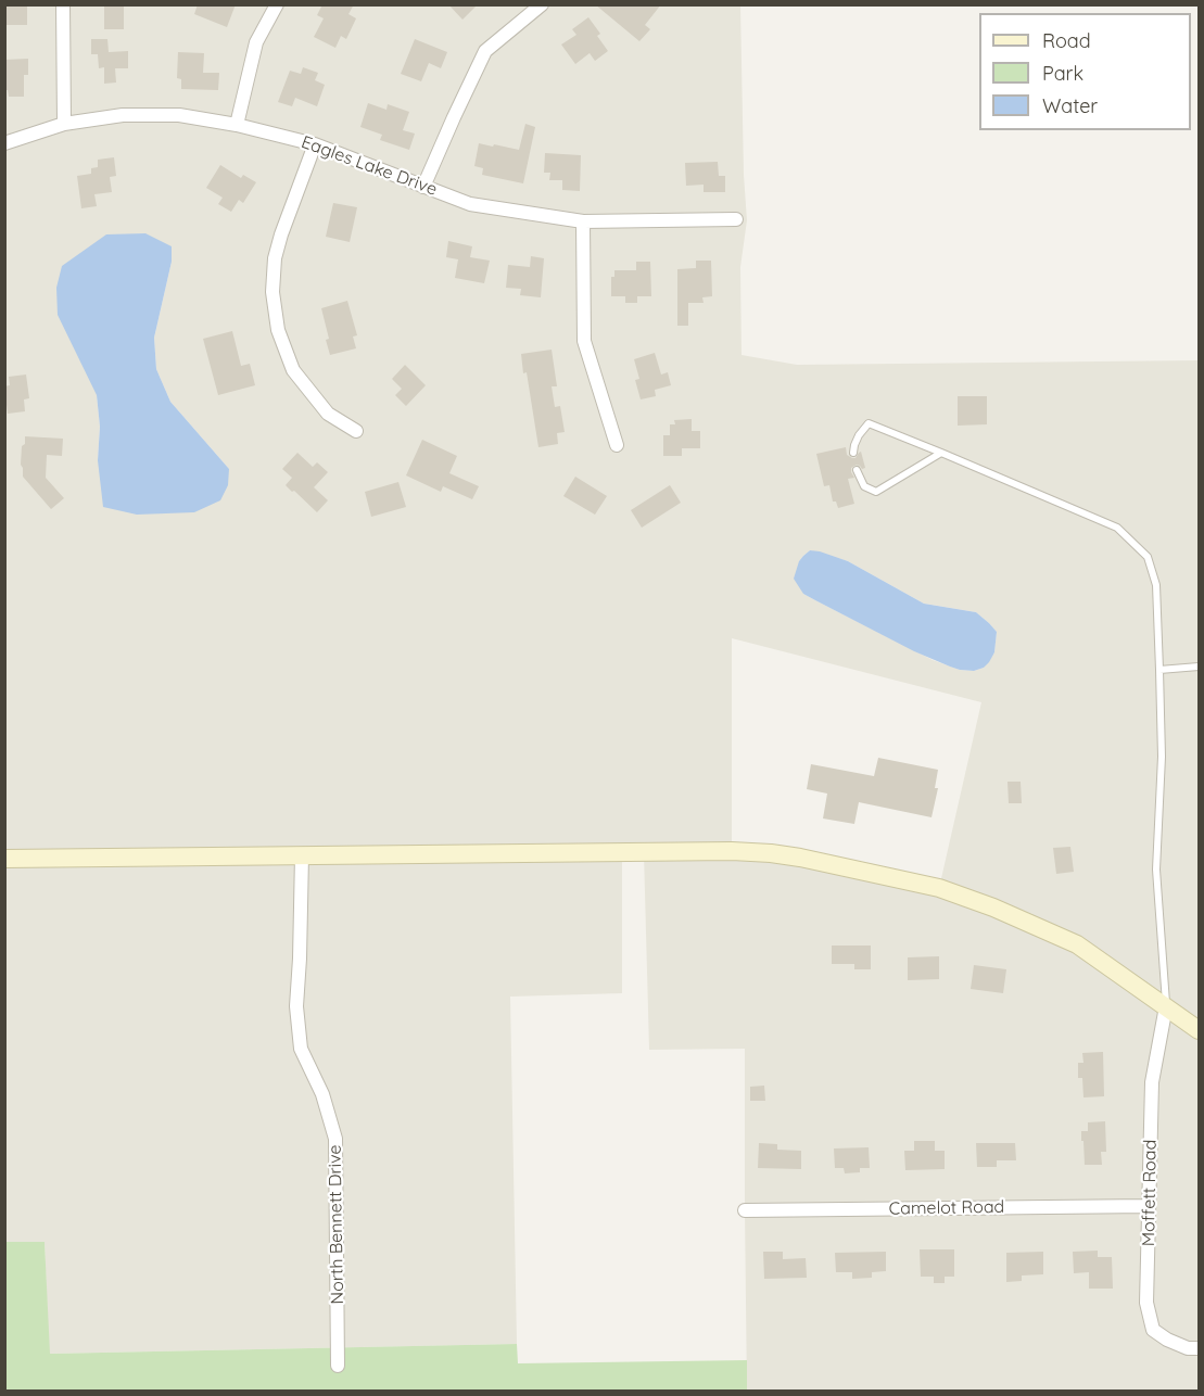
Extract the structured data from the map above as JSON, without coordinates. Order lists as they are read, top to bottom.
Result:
{
  "streets": {
    "street": [
      "Eagles Lake Drive",
      "Moffett Road",
      "Camelot Road",
      "North Bennett Drive"
    ]
  },
  "crossings": [
    ["Moffett Road", "Camelot Road"]
  ],
  "legend": ["Road", "Park", "Water"]
}
